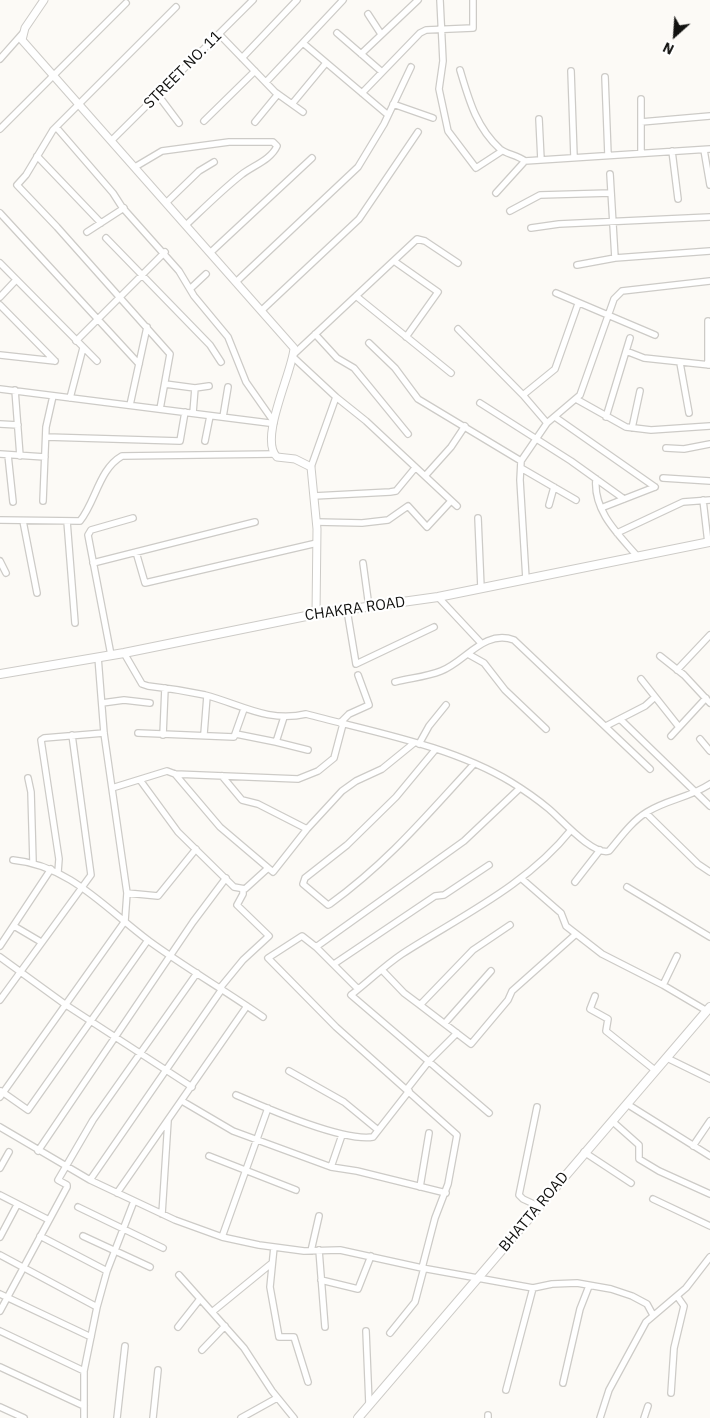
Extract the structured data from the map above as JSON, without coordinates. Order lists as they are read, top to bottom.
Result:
{
  "streets": {
    "main road": ["CHAKRA ROAD", "BHATTA ROAD"],
    "street": ["STREET NO. 11"]
  },
  "north": "bottom left"
}
